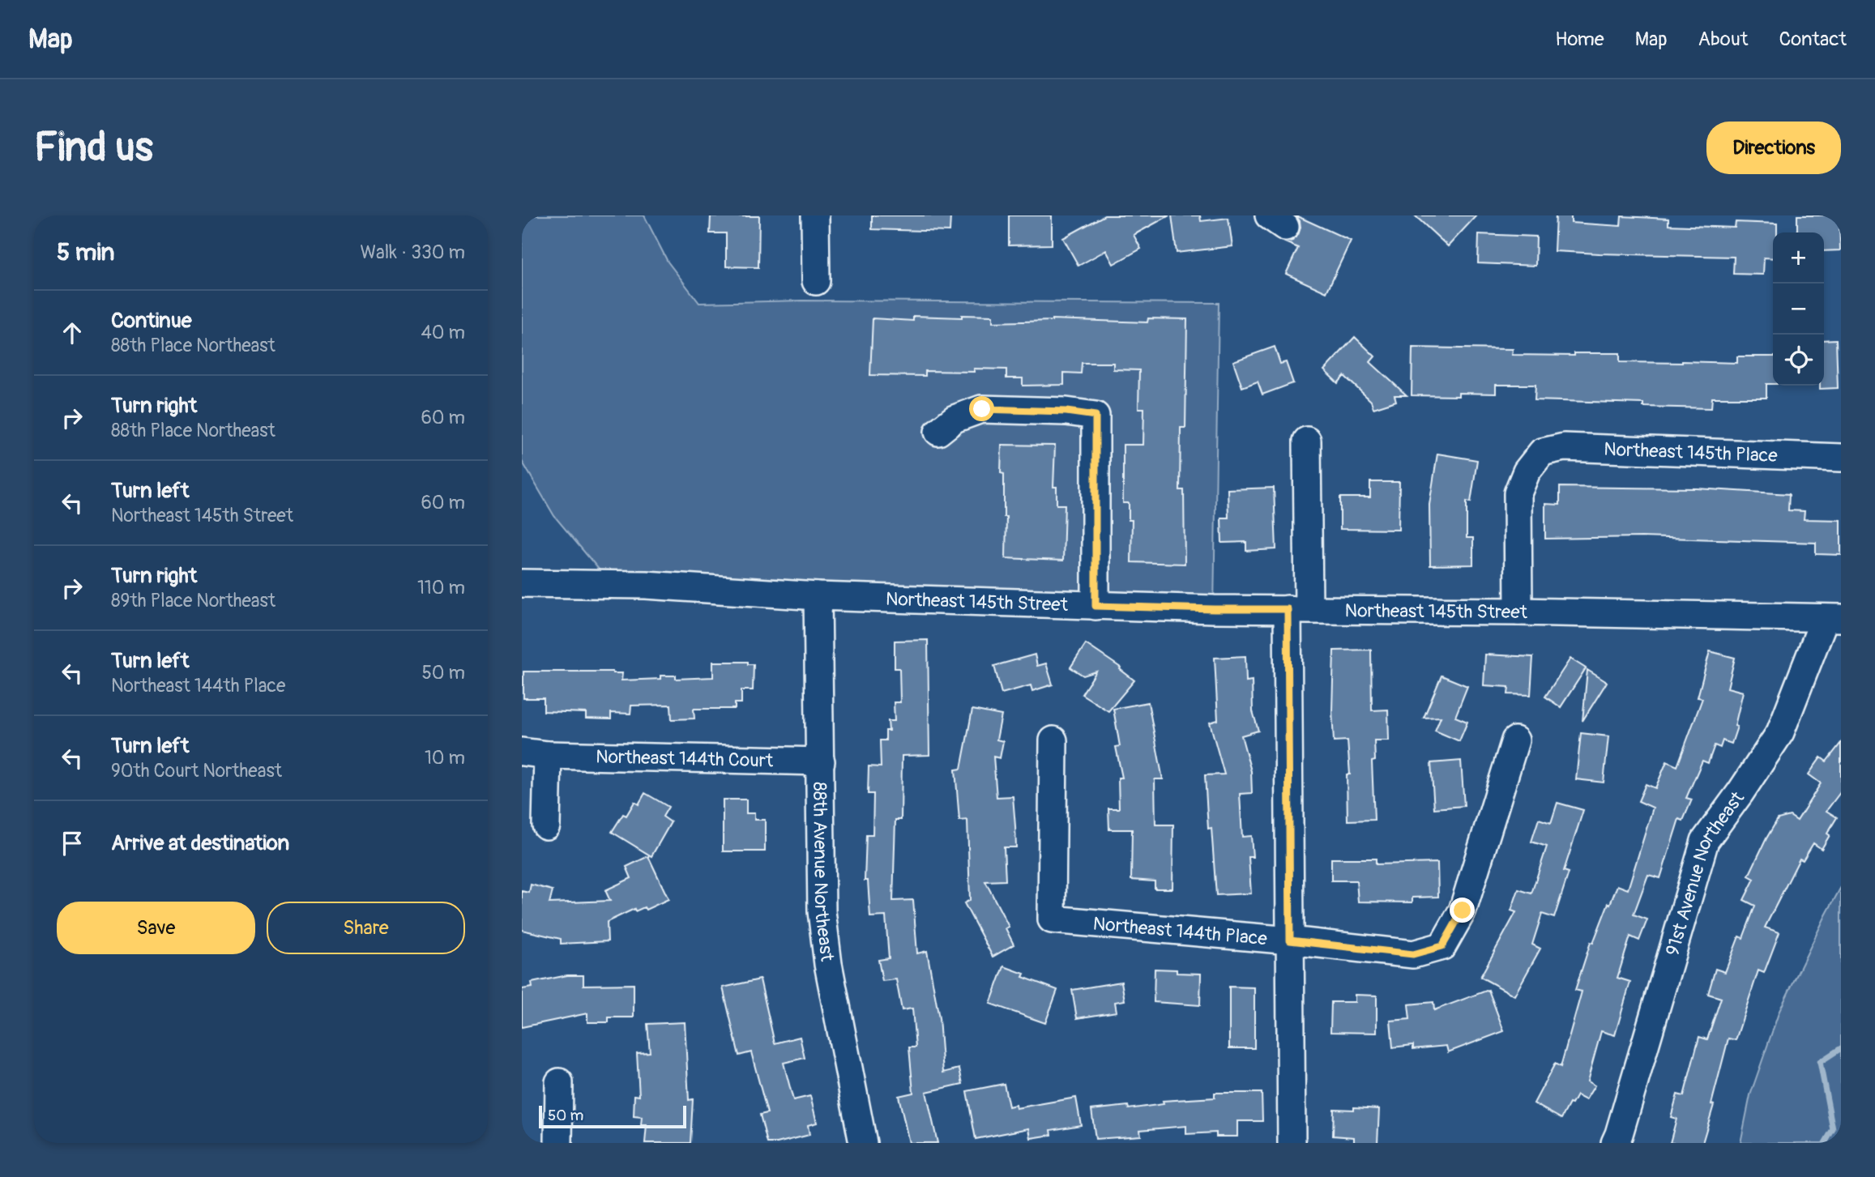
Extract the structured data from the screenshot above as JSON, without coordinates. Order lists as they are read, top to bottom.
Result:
{
  "streets": {
    "street": [
      "Northeast 145th Place",
      "Northeast 145th Street",
      "Northeast 144th Court",
      "88th Avenue Northeast",
      "91st Avenue Northeast",
      "Northeast 144th Place"
    ]
  },
  "crossings": [
    ["Northeast 145th Place", "Northeast 145th Street"],
    ["Northeast 145th Street", "88th Avenue Northeast"],
    ["Northeast 145th Street", "91st Avenue Northeast"],
    ["Northeast 144th Court", "88th Avenue Northeast"]
  ],
  "scale_bar": "50 m",
  "page": {
    "header": "Map",
    "nav": [
      "Home",
      "Map",
      "About",
      "Contact"
    ],
    "buttons": [
      "Directions",
      ["Save", "Share"]
    ],
    "title": "Find us",
    "heading": ["5 min", "Walk · 330 m"],
    "map_buttons": ["+", "−"],
    "list": [
      ["Continue", "88th Place Northeast", "40 m"],
      ["Turn right", "88th Place Northeast", "60 m"],
      ["Turn left", "Northeast 145th Street", "60 m"],
      ["Turn right", "89th Place Northeast", "110 m"],
      ["Turn left", "Northeast 144th Place", "50 m"],
      ["Turn left", "90th Court Northeast", "10 m"],
      "Arrive at destination"
    ],
    "scale": "50 m"
  }
}
